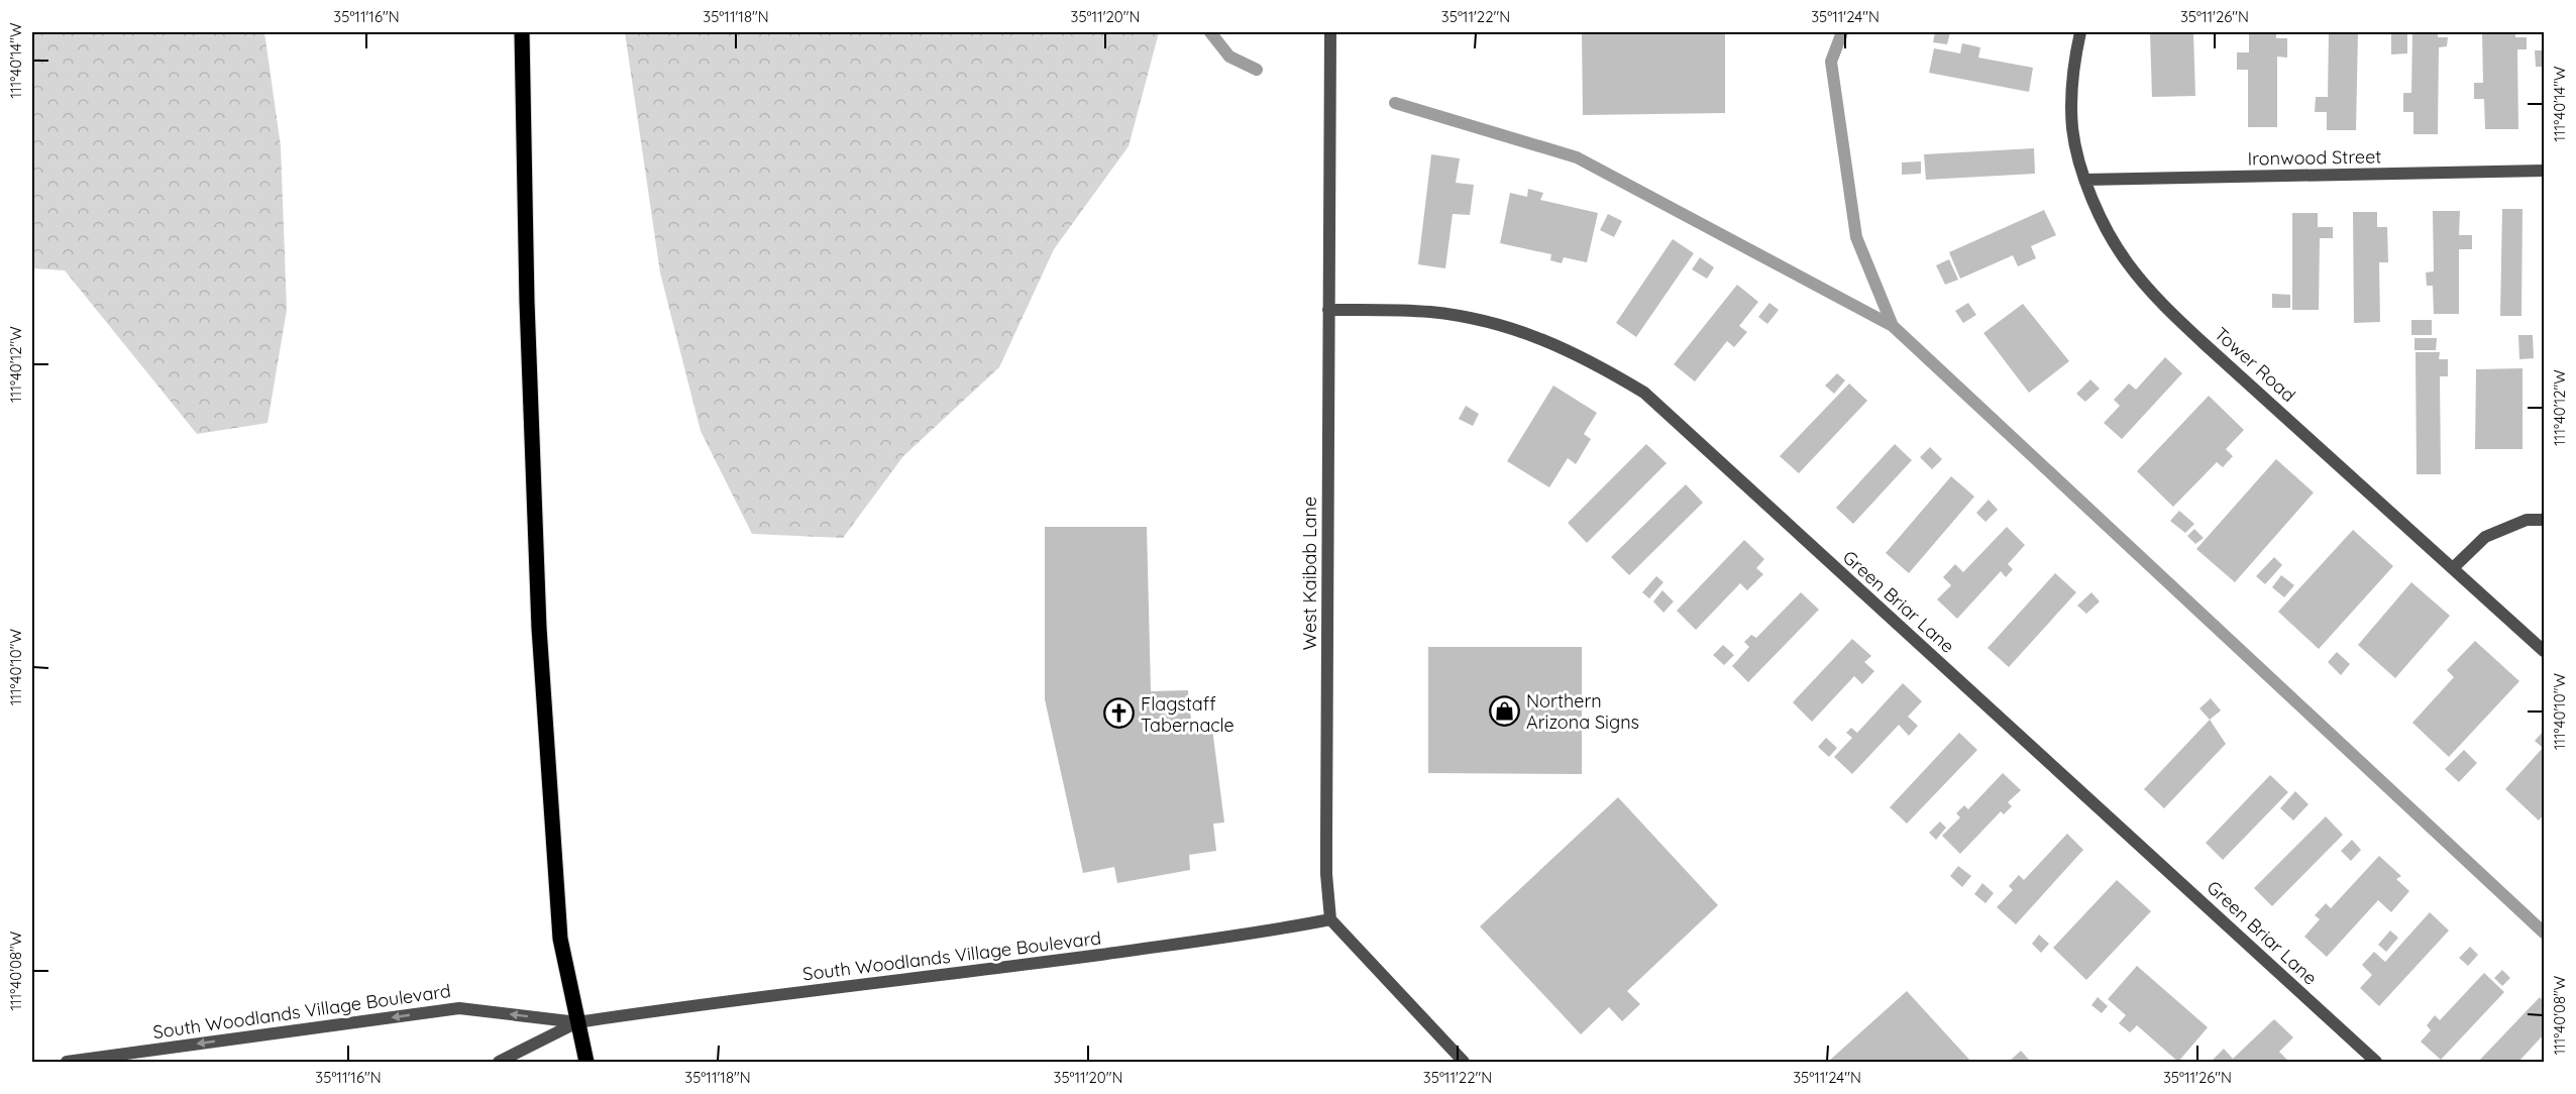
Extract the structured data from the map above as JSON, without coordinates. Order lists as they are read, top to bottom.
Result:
{
  "streets": {
    "street": [
      "Ironwood Street",
      "Tower Road",
      "West Kaibab Lane",
      "Green Briar Lane",
      "South Woodlands Village Boulevard"
    ]
  },
  "crossings": [
    ["Ironwood Street", "Tower Road"],
    ["West Kaibab Lane", "Green Briar Lane"],
    ["West Kaibab Lane", "South Woodlands Village Boulevard"]
  ],
  "one_way": ["South Woodlands Village Boulevard"],
  "places": {
    "shop": ["Northern Arizona Signs"],
    "church": ["Flagstaff Tabernacle"]
  },
  "coordinates": [
    "35°11'16\"N",
    "35°11'18\"N",
    "35°11'20\"N",
    "35°11'22\"N",
    "35°11'24\"N",
    "35°11'26\"N",
    "111°40'14\"W",
    "111°40'12\"W",
    "111°40'10\"W",
    "111°40'08\"W"
  ]
}
